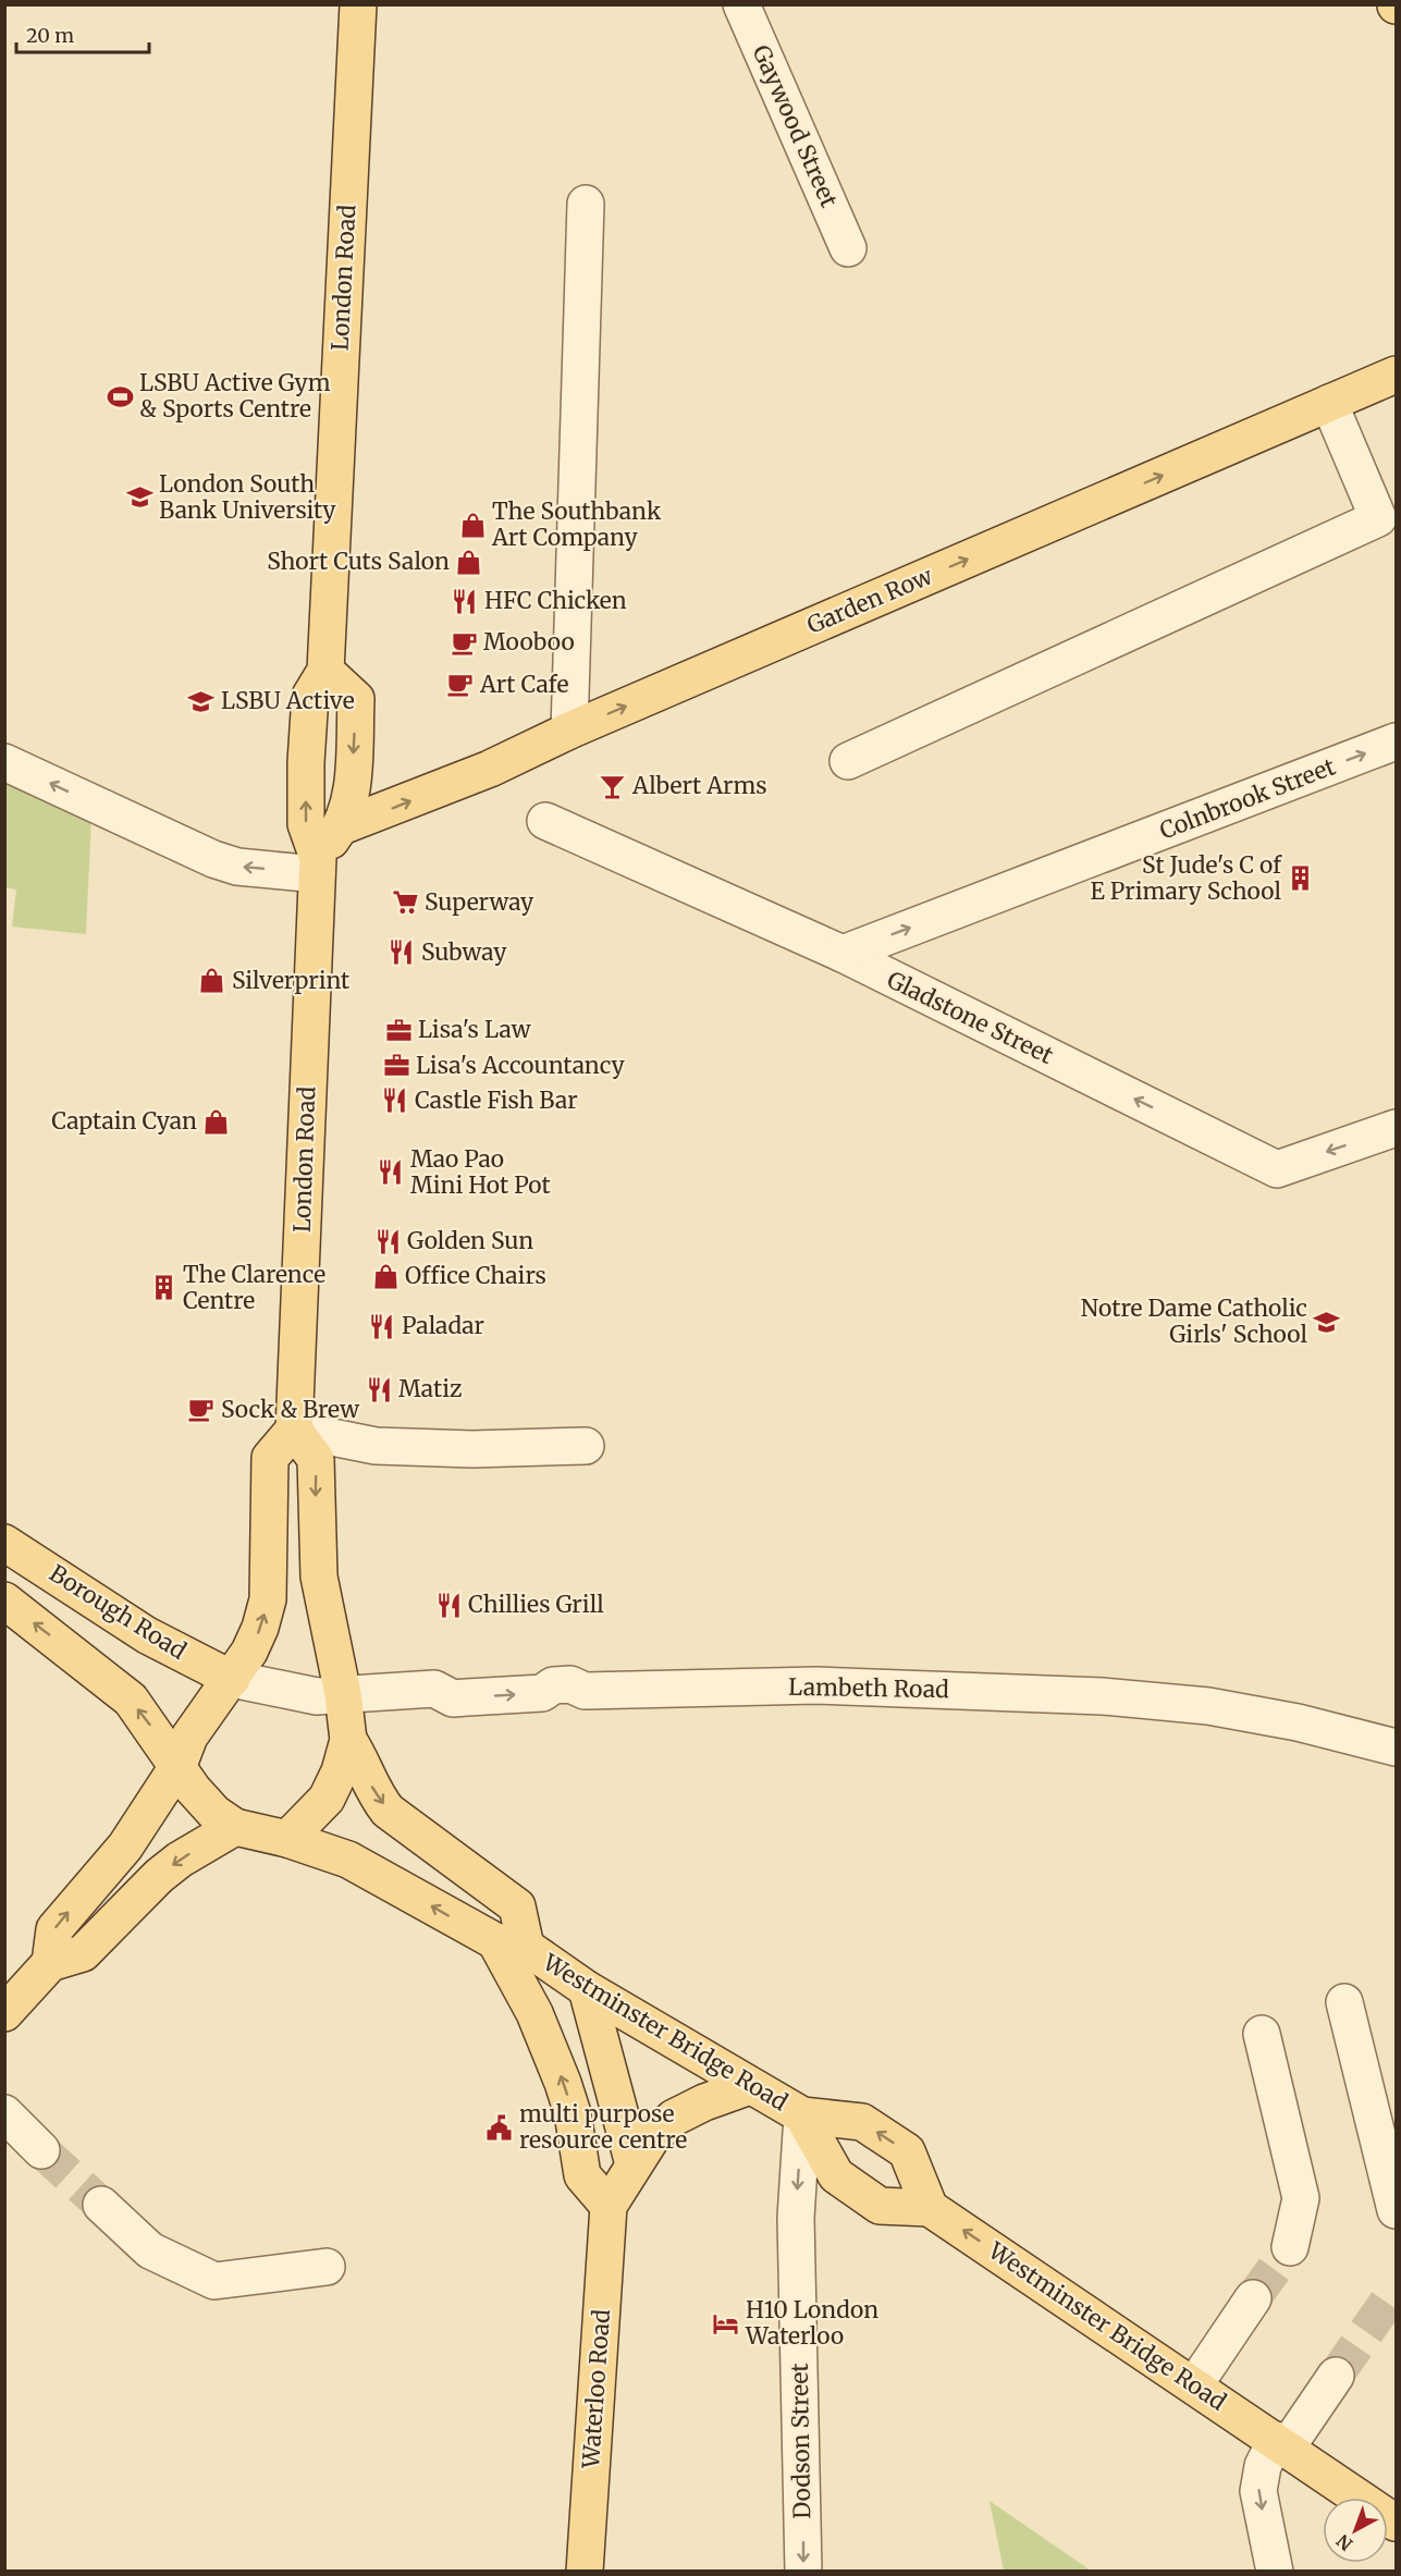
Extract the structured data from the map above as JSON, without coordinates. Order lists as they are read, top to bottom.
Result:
{
  "streets": {
    "main road": [
      "London Road",
      "Garden Row",
      "Borough Road",
      "Westminster Bridge Road",
      "Waterloo Road"
    ],
    "street": [
      "Gaywood Street",
      "Colnbrook Street",
      "Gladstone Street",
      "Lambeth Road",
      "Dodson Street"
    ]
  },
  "crossings": [
    ["Colnbrook Street", "Gladstone Street"],
    ["Borough Road", "Lambeth Road"],
    ["Borough Road", "Westminster Bridge Road"],
    ["Lambeth Road", "Westminster Bridge Road"],
    ["Westminster Bridge Road", "Waterloo Road"],
    ["Westminster Bridge Road", "Dodson Street"]
  ],
  "one_way": [
    "Garden Row",
    "Colnbrook Street",
    "Gladstone Street",
    "Lambeth Road",
    "Westminster Bridge Road",
    "Dodson Street"
  ],
  "places": {
    "sports": ["LSBU Active Gym & Sports Centre"],
    "school or university": ["London South Bank University", "LSBU Active", "Notre Dame Catholic Girls' School"],
    "shop": [
      "The Southbank Art Company",
      "Short Cuts Salon",
      "Silverprint",
      "Captain Cyan",
      "Office Chairs"
    ],
    "restaurant": [
      "HFC Chicken",
      "Subway",
      "Castle Fish Bar",
      "Mao Pao Mini Hot Pot",
      "Golden Sun",
      "Paladar",
      "Matiz",
      "Chillies Grill"
    ],
    "cafe": ["Mooboo", "Art Cafe", "Sock & Brew"],
    "bar": ["Albert Arms"],
    "building": ["St Jude's C of E Primary School", "The Clarence Centre"],
    "supermarket": ["Superway"],
    "office": ["Lisa's Law", "Lisa's Accountancy"],
    "public building": ["multi purpose resource centre"],
    "hotel": ["H10 London Waterloo"]
  },
  "scale_bar": "20 m",
  "north": "bottom left"
}
